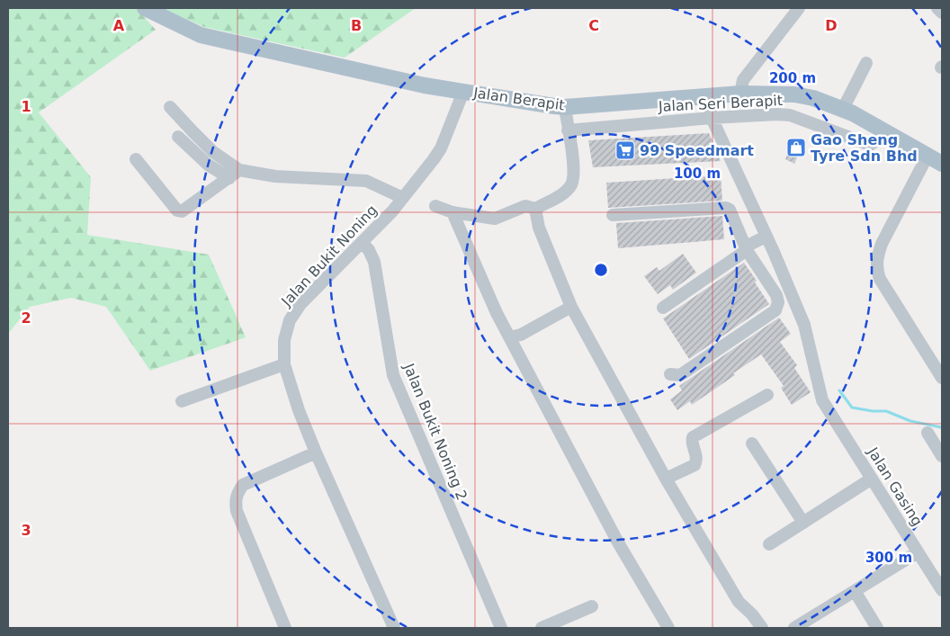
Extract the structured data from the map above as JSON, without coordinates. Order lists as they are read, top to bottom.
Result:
{
  "streets": {
    "main road": ["Jalan Berapit"],
    "street": [
      "Jalan Seri Berapit",
      "Jalan Bukit Noning",
      "Jalan Bukit Noning 2",
      "Jalan Gasing"
    ]
  },
  "crossings": [
    ["Jalan Berapit", "Jalan Seri Berapit"],
    ["Jalan Berapit", "Jalan Bukit Noning"],
    ["Jalan Berapit", "Jalan Gasing"],
    ["Jalan Seri Berapit", "Jalan Gasing"],
    ["Jalan Bukit Noning", "Jalan Bukit Noning 2"]
  ],
  "places": {
    "shop": ["Gao Sheng Tyre Sdn Bhd"],
    "supermarket": ["99 Speedmart"]
  },
  "grid": {
    "columns": [
      "A",
      "B",
      "C",
      "D"
    ],
    "rows": ["1", "2", "3"]
  },
  "rings": ["200 m", "100 m", "300 m"]
}
